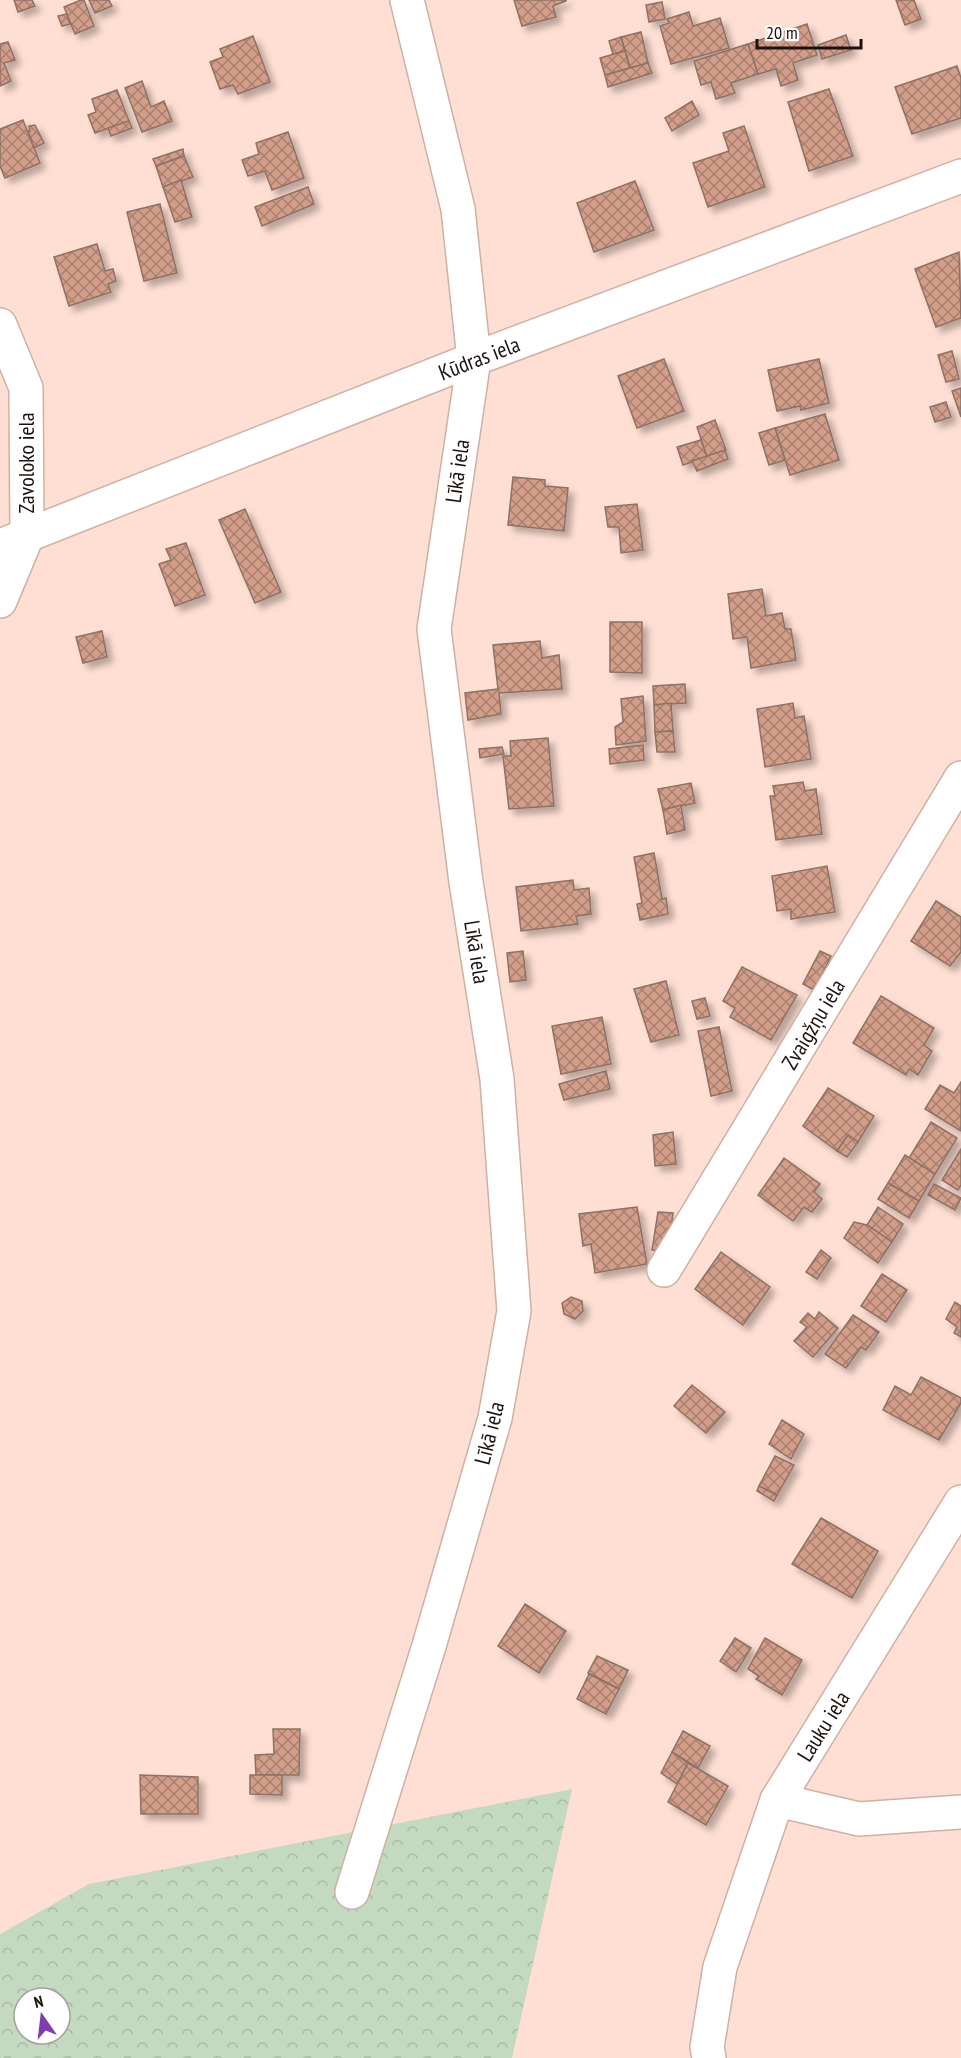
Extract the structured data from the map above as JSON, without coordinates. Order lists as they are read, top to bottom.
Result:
{
  "streets": {
    "street": [
      "Kūdras iela",
      "Zavoloko iela",
      "Līkā iela",
      "Zvaigžņu iela",
      "Lauku iela"
    ]
  },
  "crossings": [
    ["Kūdras iela", "Zavoloko iela"],
    ["Kūdras iela", "Līkā iela"]
  ],
  "scale_bar": "20 m",
  "north": "top"
}
